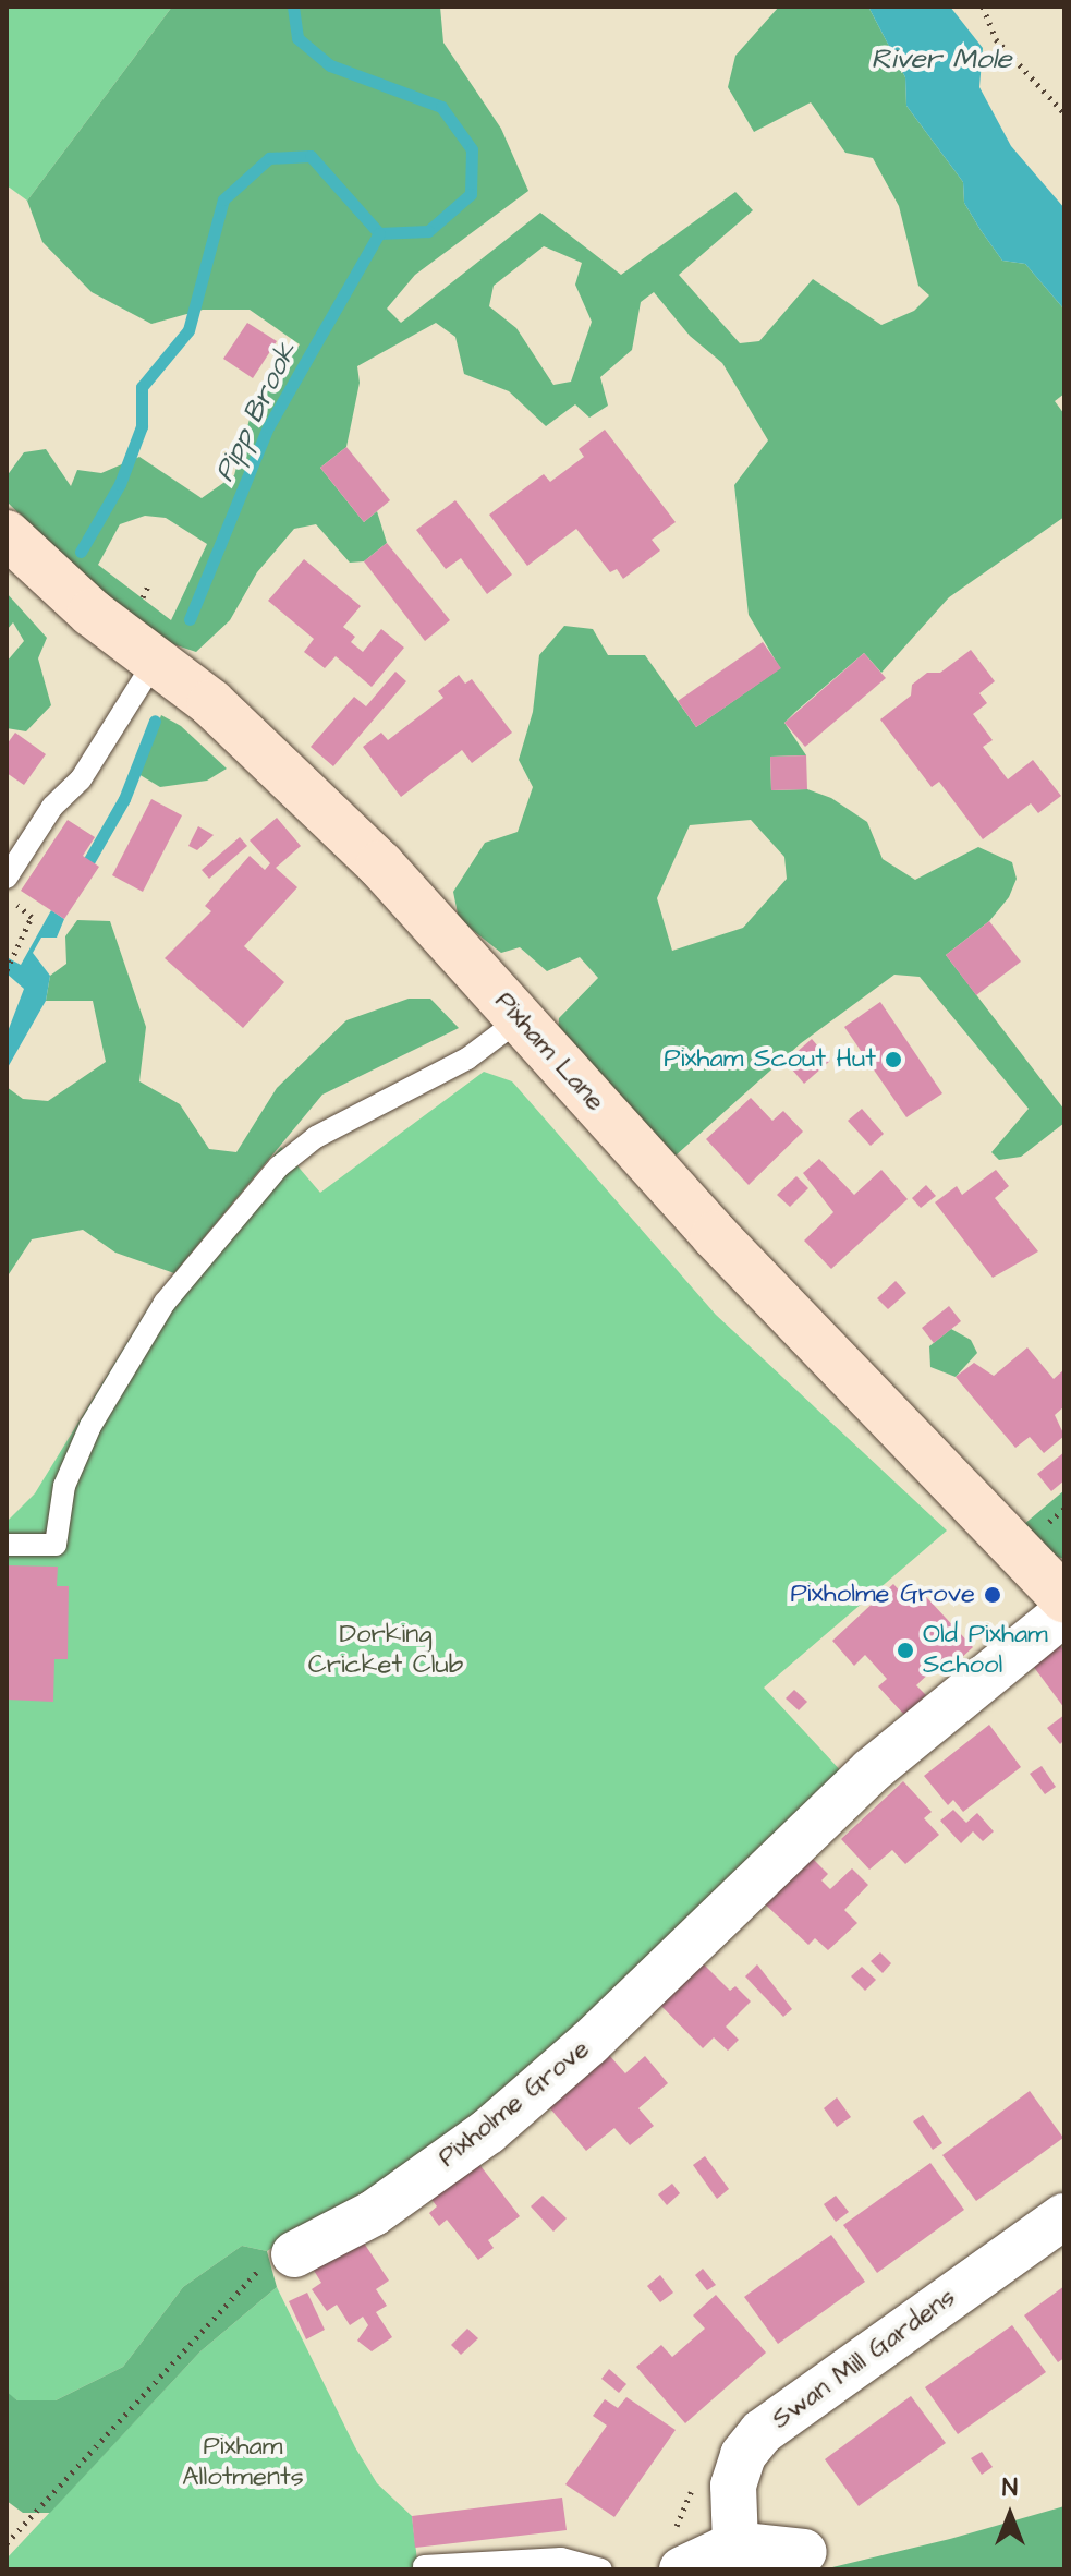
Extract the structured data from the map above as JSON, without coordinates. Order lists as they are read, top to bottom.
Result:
{
  "streets": {
    "main road": ["Pixham Lane"],
    "street": ["Pixholme Grove", "Swan Mill Gardens"]
  },
  "water": ["River Mole", "Pipp Brook"],
  "parks": ["Dorking Cricket Club", "Pixham Allotments"],
  "places": ["Pixham Scout Hut", "Pixholme Grove", "Old Pixham School"],
  "north": "top"
}
